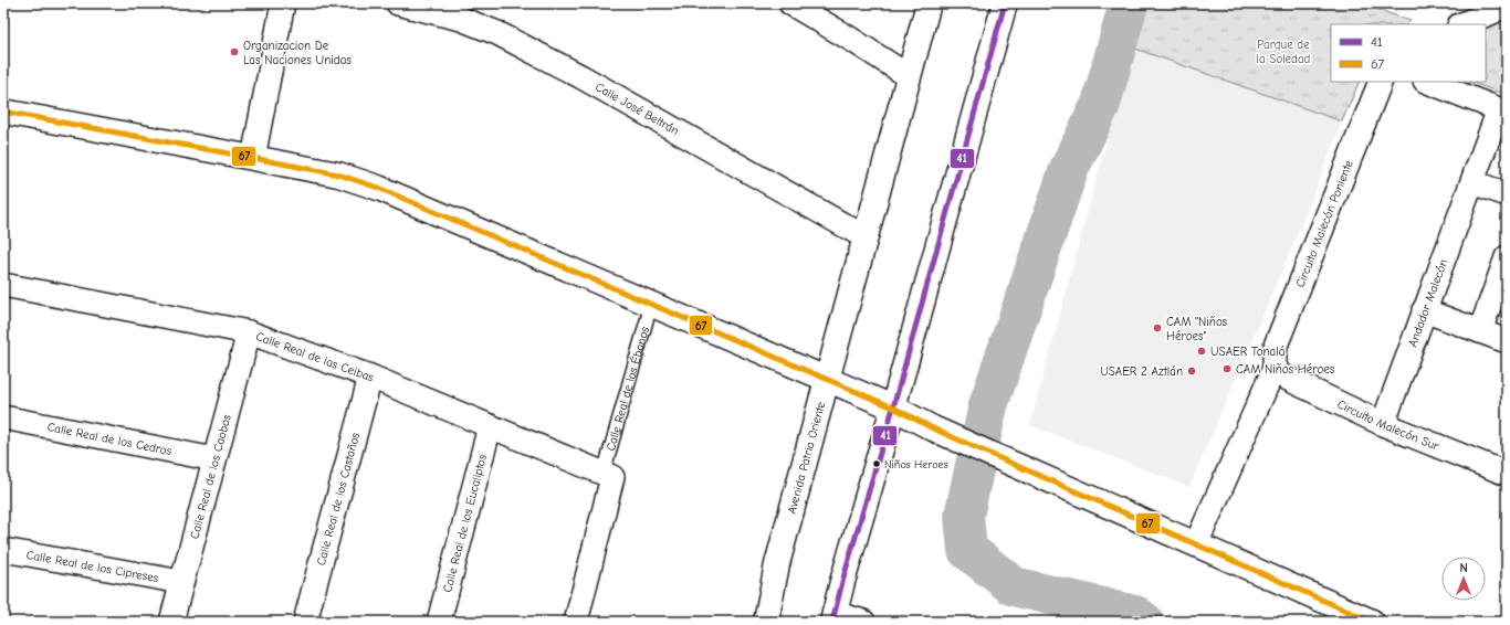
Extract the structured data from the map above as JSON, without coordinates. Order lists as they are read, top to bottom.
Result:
{
  "streets": {
    "street": [
      "Calle José Beltrán",
      "Circuito Malecón Poniente",
      "Andador Malecón",
      "Calle Real de las Ceibas",
      "Calle Real de los Ébanos",
      "Circuito Malecón Sur",
      "Calle Real de los Cedros",
      "Avenida Patria Oriente",
      "Calle Real de los Caobos",
      "Calle Real de los Castaños",
      "Calle Real de los Eucaliptos",
      "Calle Real de los Cipreses"
    ]
  },
  "crossings": [
    ["Calle José Beltrán", "Avenida Patria Oriente"],
    ["Circuito Malecón Poniente", "Circuito Malecón Sur"],
    ["Andador Malecón", "Circuito Malecón Sur"],
    ["Calle Real de las Ceibas", "Calle Real de los Ébanos"],
    ["Calle Real de las Ceibas", "Calle Real de los Caobos"],
    ["Calle Real de las Ceibas", "Calle Real de los Castaños"],
    ["Calle Real de las Ceibas", "Calle Real de los Eucaliptos"],
    ["Calle Real de los Cedros", "Calle Real de los Caobos"],
    ["Calle Real de los Caobos", "Calle Real de los Cipreses"]
  ],
  "parks": ["Parque de la Soledad"],
  "places": [
    "Organizacion De Las Naciones Unidas",
    "CAM \"Niños Héroes\"",
    "USAER Tonalá",
    "CAM Niños Héroes",
    "USAER 2 Aztlán",
    "Niños Heroes"
  ],
  "lines": ["transit line 41", "transit line 67"],
  "legend": ["41", "67"],
  "north": "top"
}
